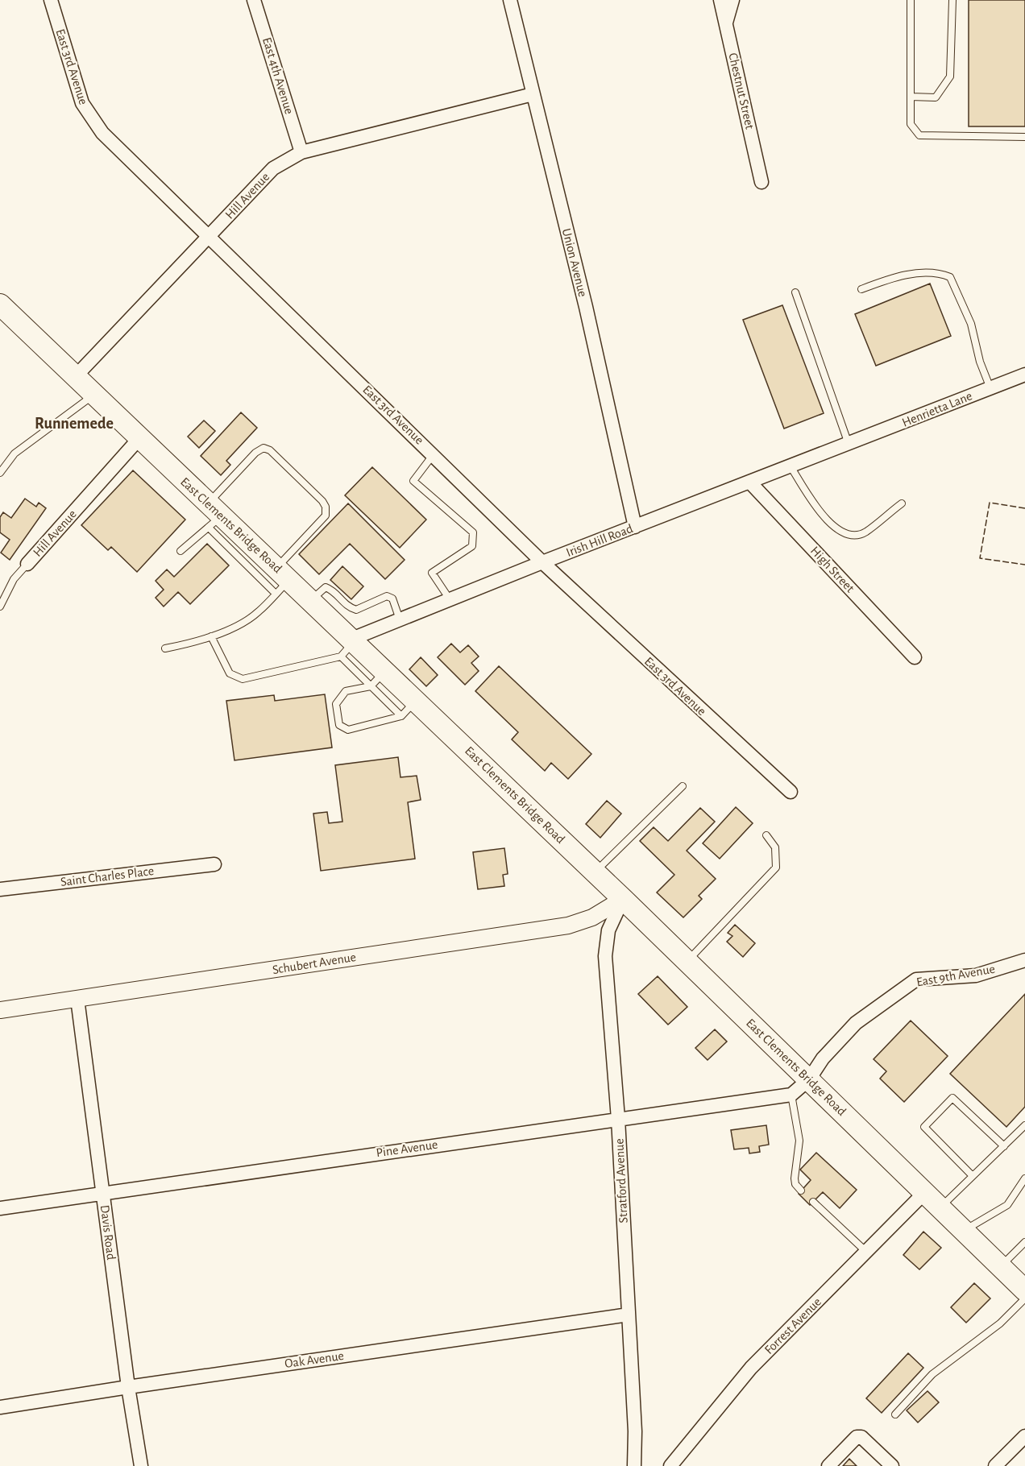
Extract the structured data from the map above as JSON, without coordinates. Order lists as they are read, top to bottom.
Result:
{
  "streets": {
    "main road": ["East Clements Bridge Road"],
    "street": [
      "East 3rd Avenue",
      "East 4th Avenue",
      "Chestnut Street",
      "Hill Avenue",
      "Union Avenue",
      "Henrietta Lane",
      "Irish Hill Road",
      "High Street",
      "Saint Charles Place",
      "Schubert Avenue",
      "East 9th Avenue",
      "Pine Avenue",
      "Stratford Avenue",
      "Davis Road",
      "Forrest Avenue",
      "Oak Avenue"
    ]
  },
  "crossings": [
    ["East 3rd Avenue", "Hill Avenue"],
    ["East 3rd Avenue", "Irish Hill Road"],
    ["East 4th Avenue", "Hill Avenue"],
    ["Hill Avenue", "Union Avenue"],
    ["Hill Avenue", "East Clements Bridge Road"],
    ["Union Avenue", "Irish Hill Road"],
    ["Henrietta Lane", "Irish Hill Road"],
    ["East Clements Bridge Road", "Irish Hill Road"],
    ["East Clements Bridge Road", "Schubert Avenue"],
    ["East Clements Bridge Road", "East 9th Avenue"],
    ["East Clements Bridge Road", "Stratford Avenue"],
    ["East Clements Bridge Road", "Forrest Avenue"],
    ["Irish Hill Road", "High Street"],
    ["Schubert Avenue", "Stratford Avenue"],
    ["Schubert Avenue", "Davis Road"],
    ["Pine Avenue", "Stratford Avenue"],
    ["Pine Avenue", "Davis Road"],
    ["Stratford Avenue", "Oak Avenue"],
    ["Davis Road", "Oak Avenue"]
  ],
  "districts": ["Runnemede"]
}
